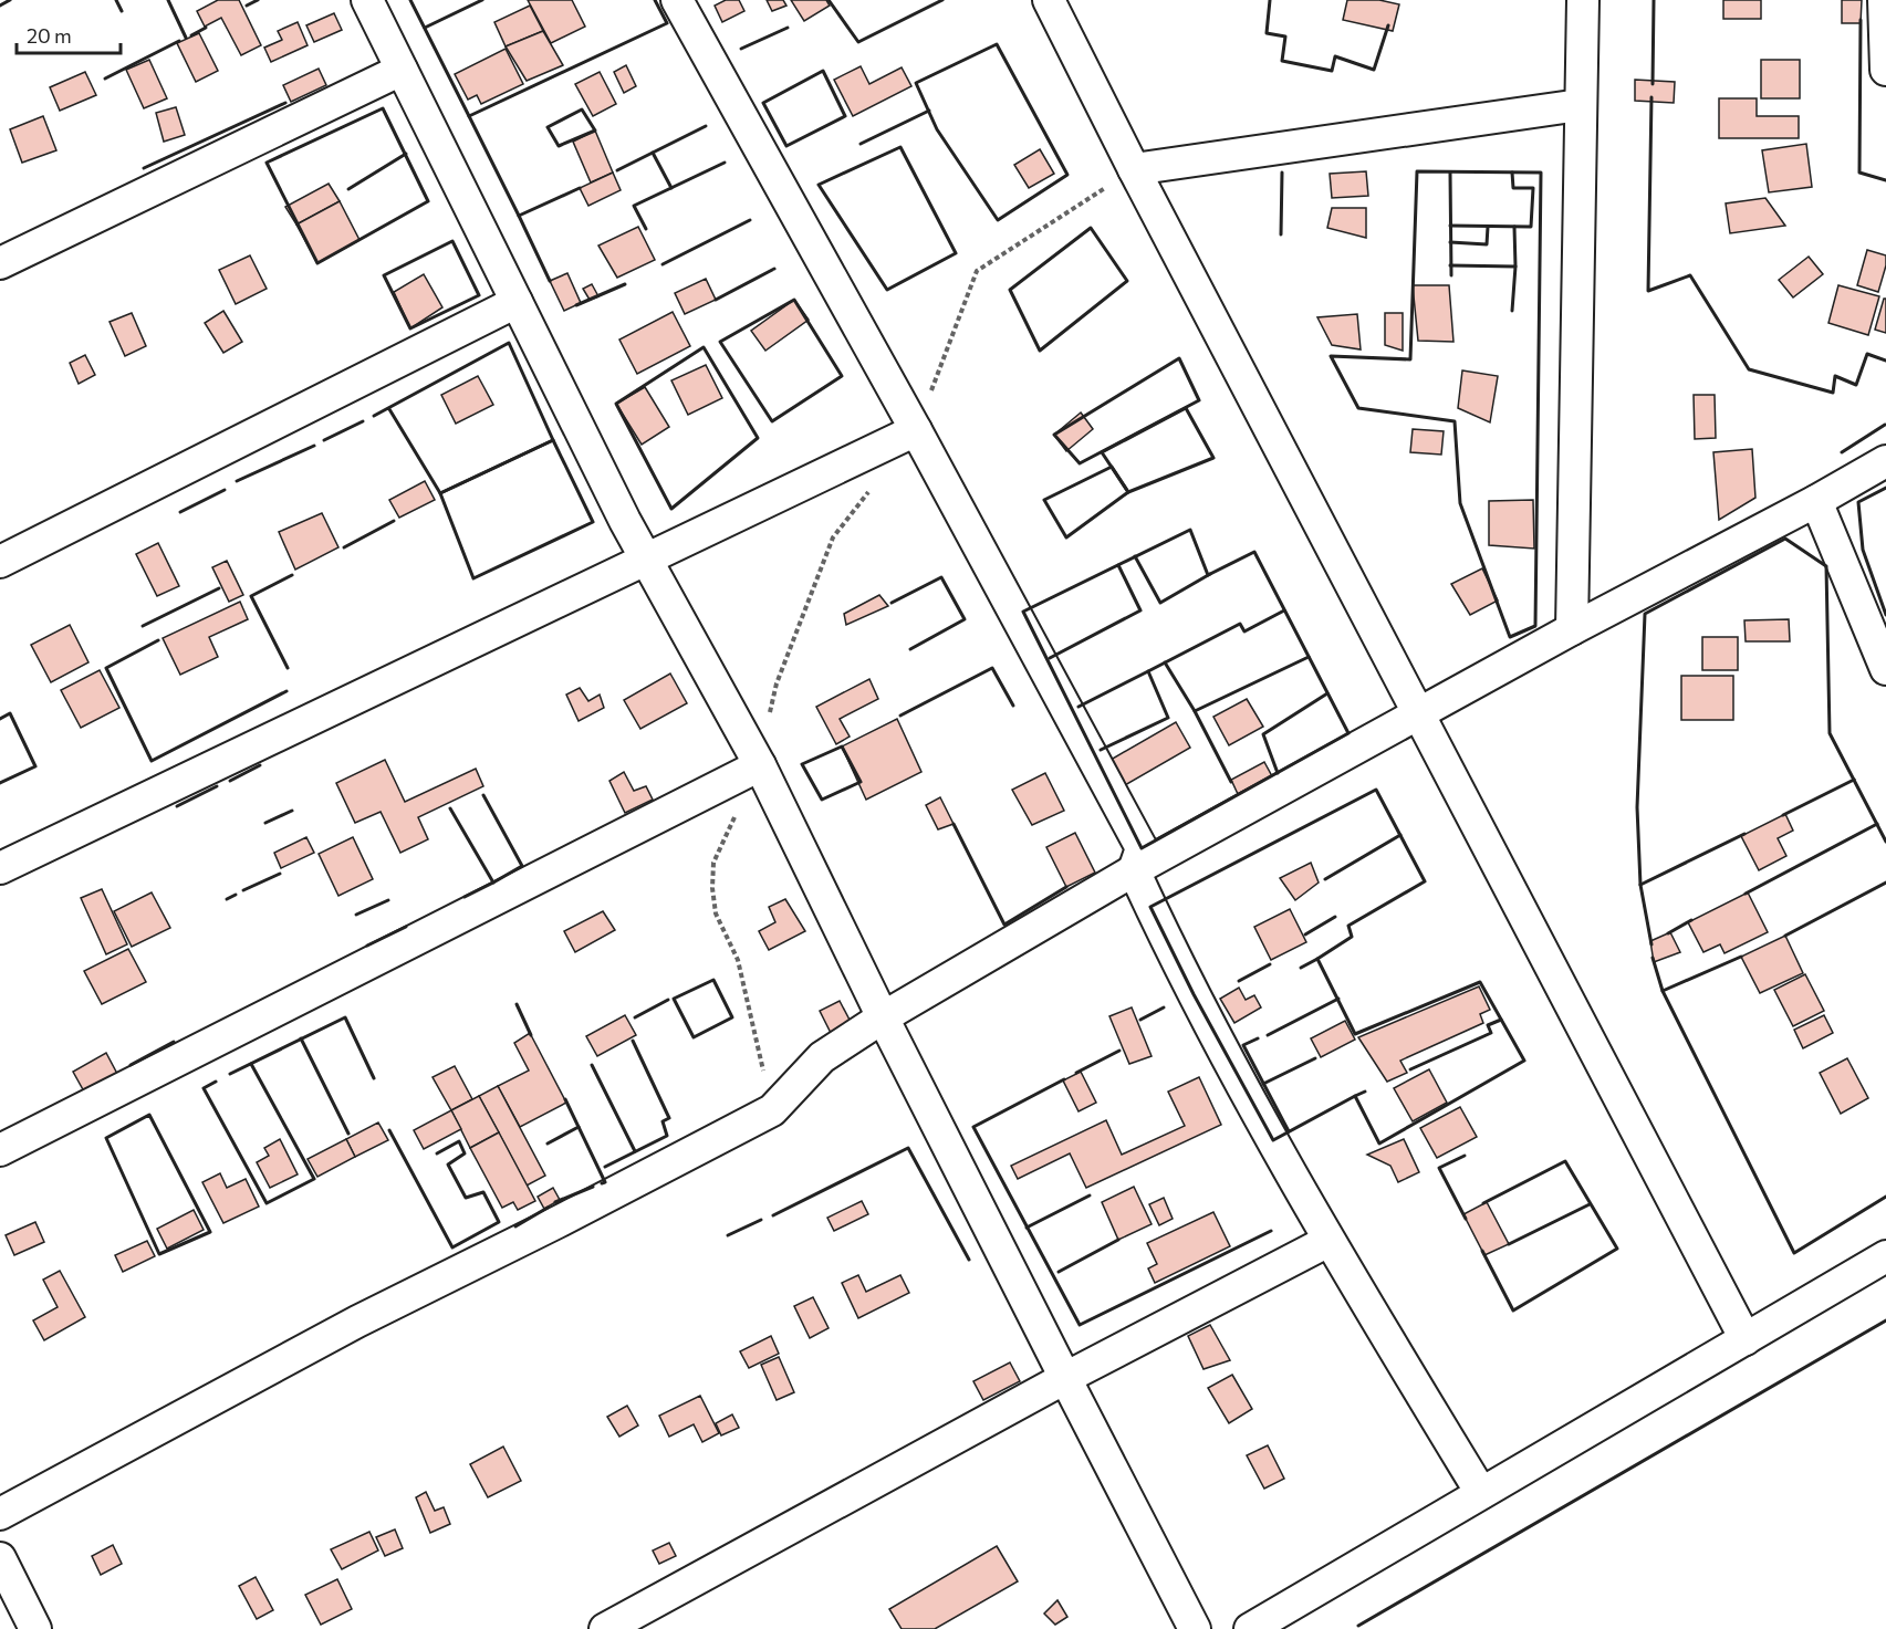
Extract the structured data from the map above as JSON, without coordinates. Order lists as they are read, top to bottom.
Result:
{
  "scale_bar": "20 m"
}
